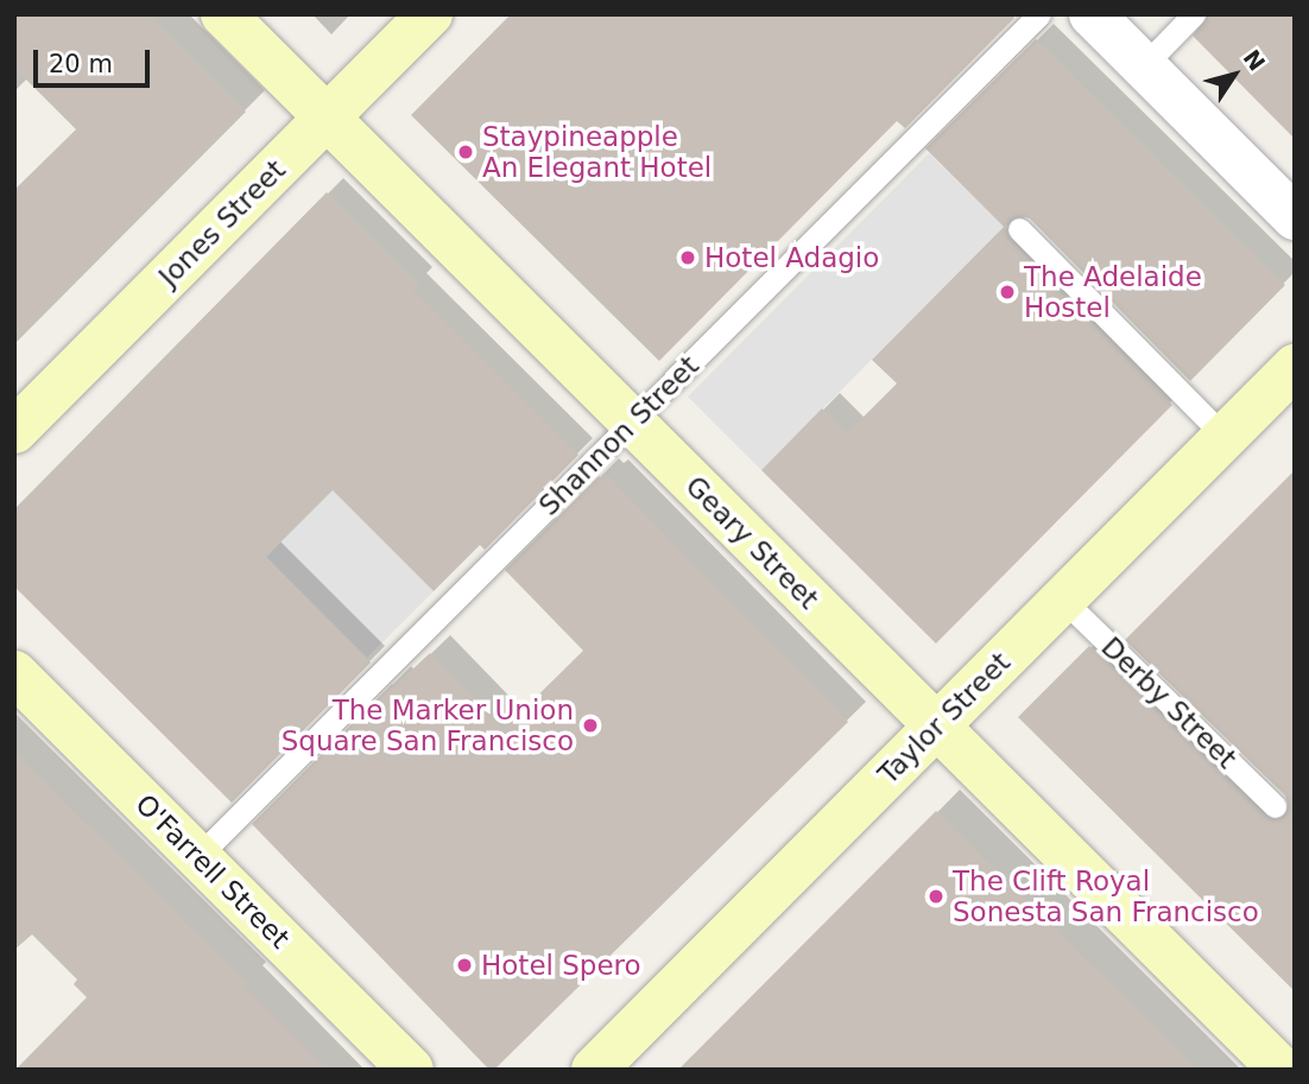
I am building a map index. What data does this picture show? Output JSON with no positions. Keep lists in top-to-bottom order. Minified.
{"streets":{"main road":["Jones Street","Geary Street","Taylor Street","O'Farrell Street"],"lane":["Shannon Street","Derby Street"]},"crossings":[["Jones Street","Geary Street"],["Shannon Street","Geary Street"],["Shannon Street","O'Farrell Street"],["Geary Street","Taylor Street"],["Derby Street","Taylor Street"]],"places":["Staypineapple An Elegant Hotel","Hotel Adagio","The Adelaide Hostel","The Marker Union Square San Francisco","The Clift Royal Sonesta San Francisco","Hotel Spero"],"scale_bar":"20 m","north":"top right"}
